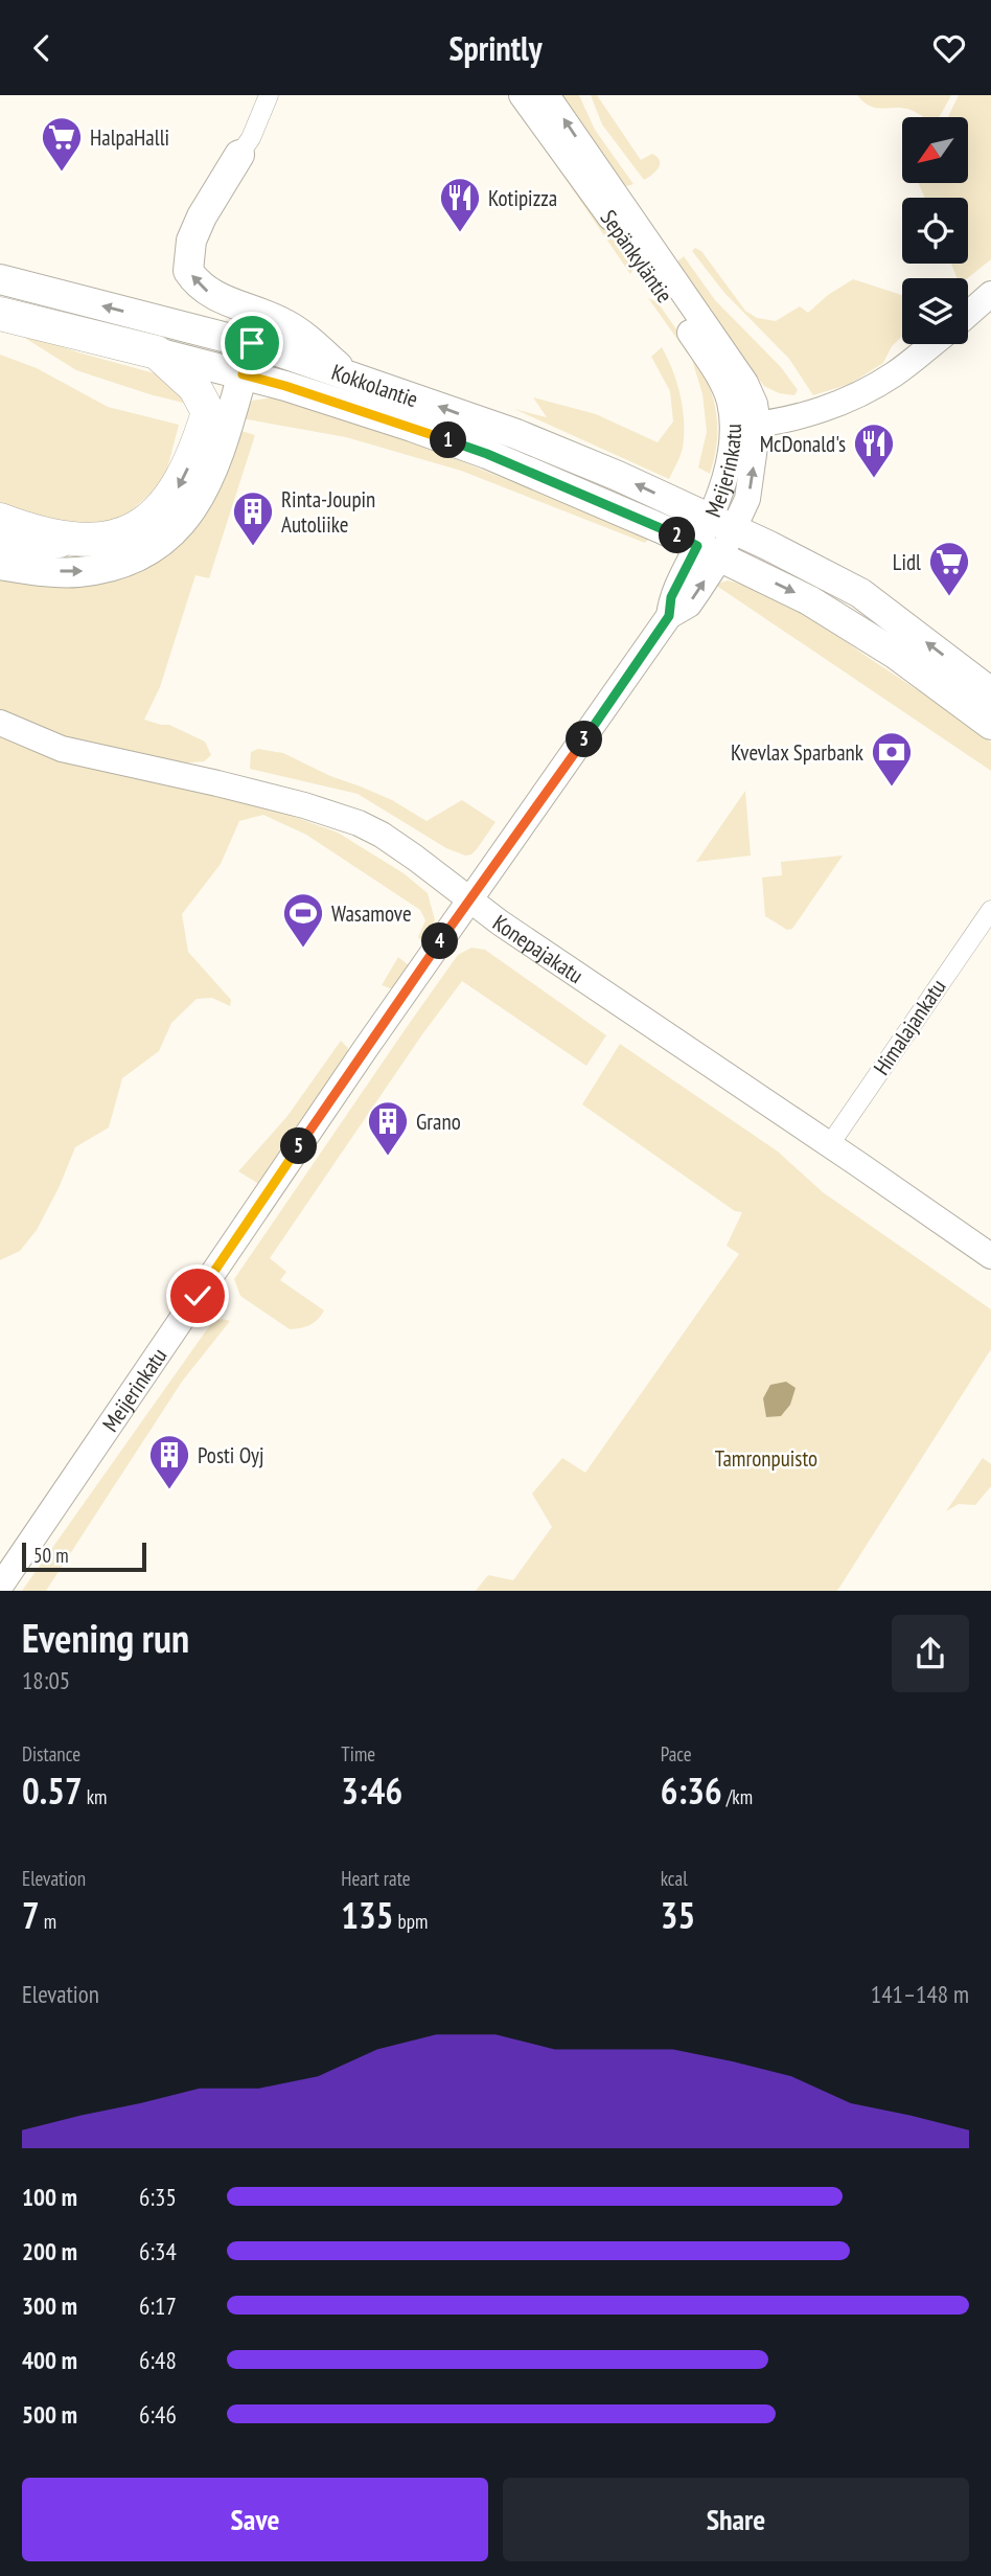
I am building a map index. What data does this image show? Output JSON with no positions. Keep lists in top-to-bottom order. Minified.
{"streets":{"highway":["Kokkolantie"],"street":["Sepänkyläntie","Meijerinkatu","Konepajakatu","Himalajankatu"]},"crossings":[["Sepänkyläntie","Meijerinkatu"],["Kokkolantie","Meijerinkatu"],["Meijerinkatu","Konepajakatu"],["Konepajakatu","Himalajankatu"]],"parks":["Tamronpuisto"],"places":{"supermarket":["HalpaHalli","Lidl"],"restaurant":["Kotipizza","McDonald's"],"building":["Rinta-Joupin Autoliike","Grano","Posti Oyj"],"bank":["Kvevlax Sparbank"],"sports":["Wasamove"]},"scale_bar":"50 m","north":"bottom left","page":{"header":"Sprintly","pins":["1","2","3","4","5"],"scale":"50 m","heading":["Evening run","18:05"],"stats":[["Distance","0.57 km"],["Time","3:46"],["Pace","6:36 /km"],["Elevation","7 m"],["Heart rate","135 bpm"],["kcal","35"]],"chart":["Elevation","141–148 m"],"list":[{"name":"100 m","note":"6:35"},{"name":"200 m","note":"6:34"},{"name":"300 m","note":"6:17"},{"name":"400 m","note":"6:48"},{"name":"500 m","note":"6:46"}],"buttons":["Save","Share"]}}
